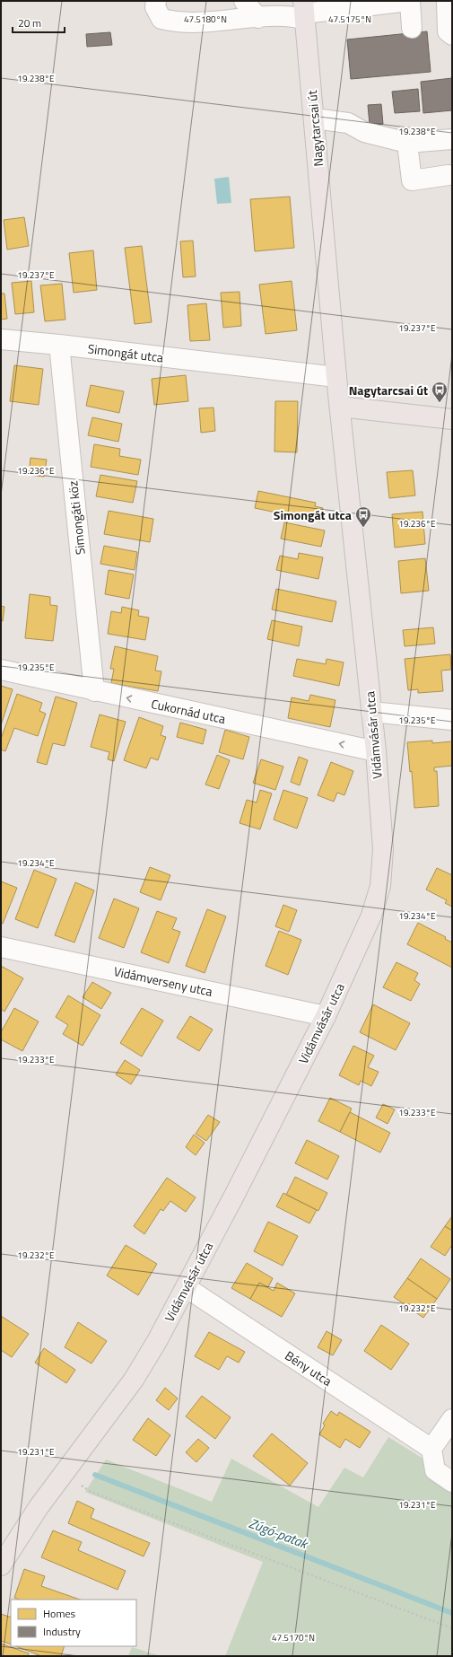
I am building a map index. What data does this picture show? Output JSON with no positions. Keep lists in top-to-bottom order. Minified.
{"streets":{"main road":["Nagytarcsai út","Vidámvásár utca"],"street":["Simongát utca","Simongáti köz","Cukornád utca","Vidámverseny utca","Bény utca"]},"crossings":[["Nagytarcsai út","Simongát utca"],["Nagytarcsai út","Vidámvásár utca"],["Simongát utca","Simongáti köz"],["Simongáti köz","Cukornád utca"],["Cukornád utca","Vidámvásár utca"],["Vidámvásár utca","Vidámverseny utca"],["Vidámvásár utca","Bény utca"]],"one_way":["Cukornád utca"],"water":["Zúgó-patak"],"places":{"bus stop":["Nagytarcsai út","Simongát utca"]},"legend":["Homes","Industry"],"scale_bar":"20 m","coordinates":["47.5180°N","47.5175°N","19.238°E","19.237°E","19.236°E","19.235°E","19.234°E","19.233°E","19.232°E","19.231°E","47.5170°N"]}
